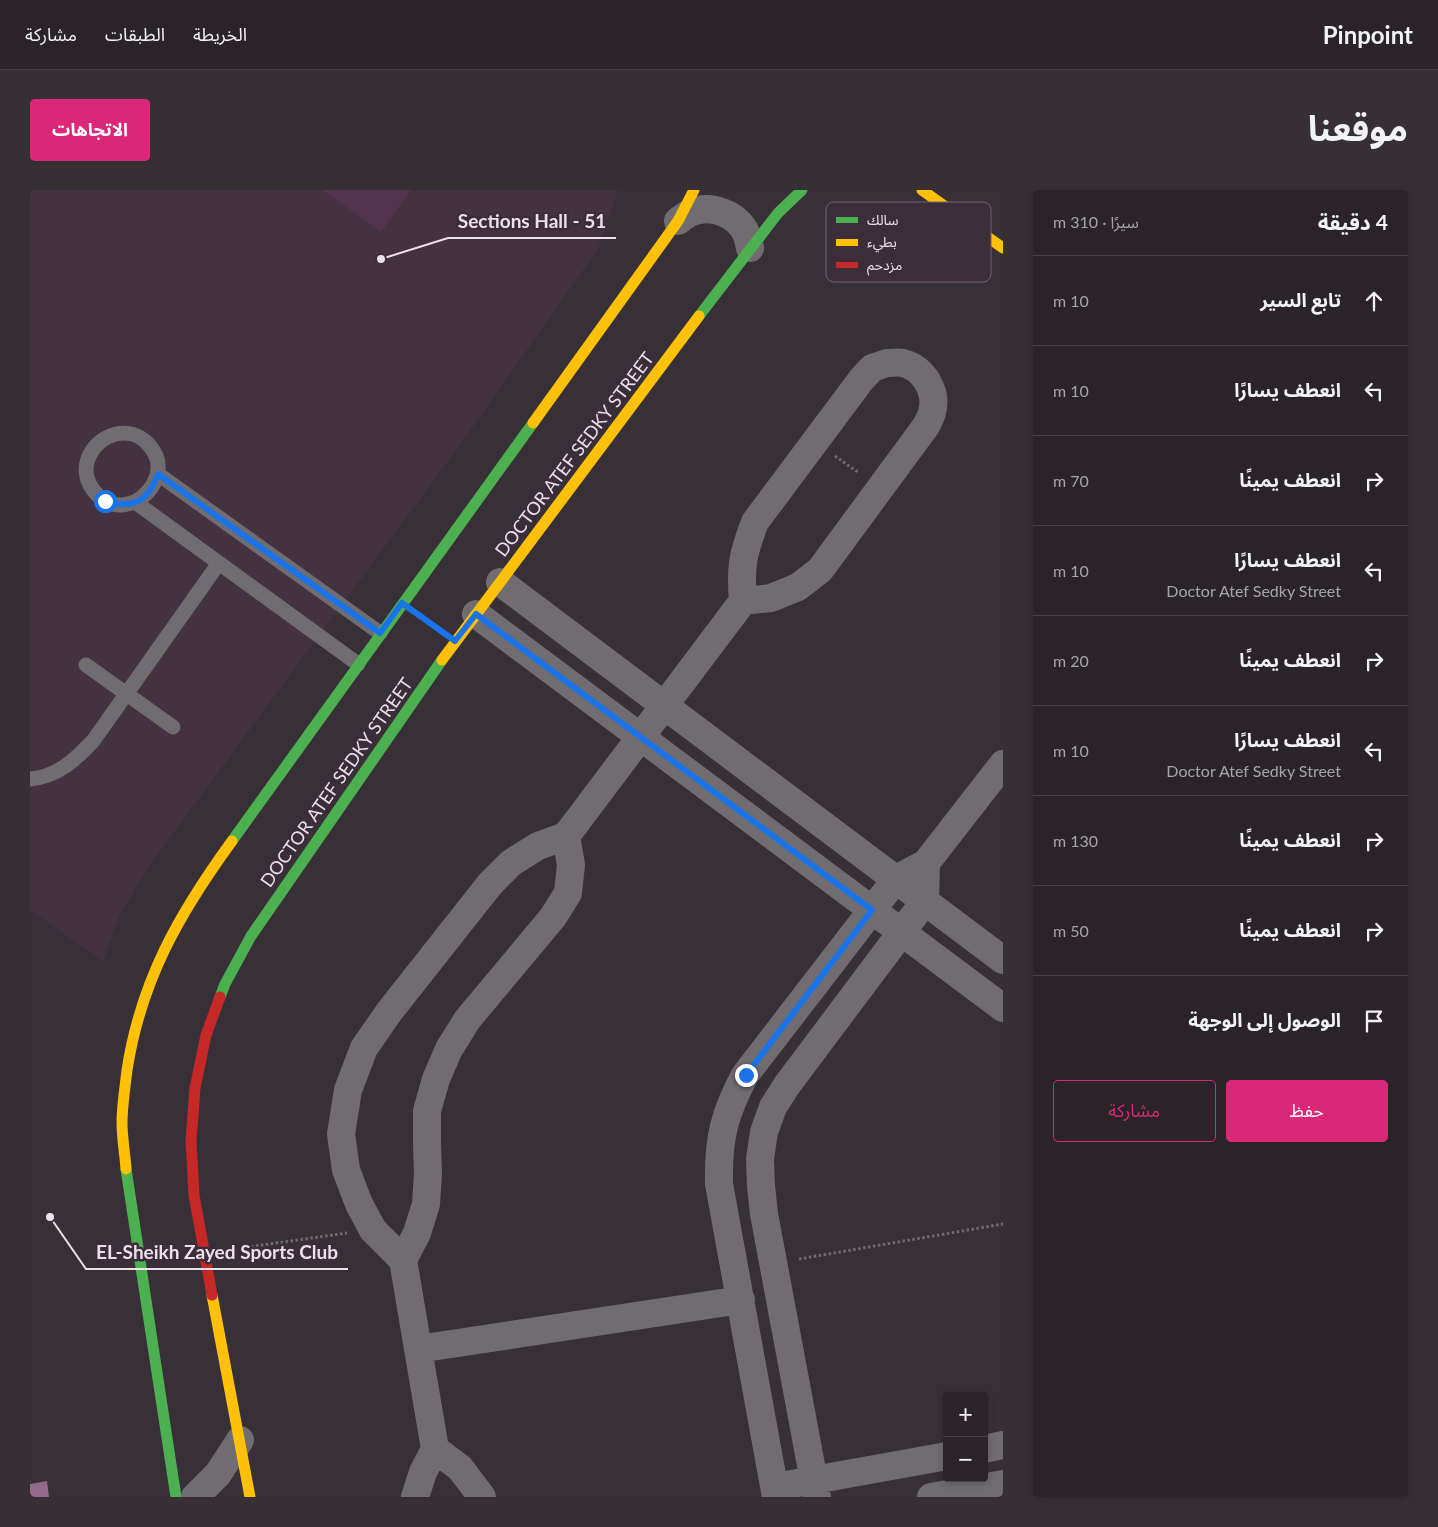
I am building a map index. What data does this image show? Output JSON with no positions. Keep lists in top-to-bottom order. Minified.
{"streets":{"street":["DOCTOR ATEF SEDKY STREET"]},"places":["Sections Hall - 51","EL-Sheikh Zayed Sports Club"],"legend":["سالك","بطيء","مزدحم"],"page":{"header":"Pinpoint","nav":["الخريطة","الطبقات","مشاركة"],"title":"موقعنا","buttons":["الاتجاهات",["حفظ","مشاركة"]],"heading":["4 دقيقة","سيرًا · 310 m"],"list":[["تابع السير","10 m"],["انعطف يسارًا","10 m"],["انعطف يمينًا","70 m"],["انعطف يسارًا","Doctor Atef Sedky Street","10 m"],["انعطف يمينًا","20 m"],["انعطف يسارًا","Doctor Atef Sedky Street","10 m"],["انعطف يمينًا","130 m"],["انعطف يمينًا","50 m"],"الوصول إلى الوجهة"],"map_buttons":["+","−"]}}
